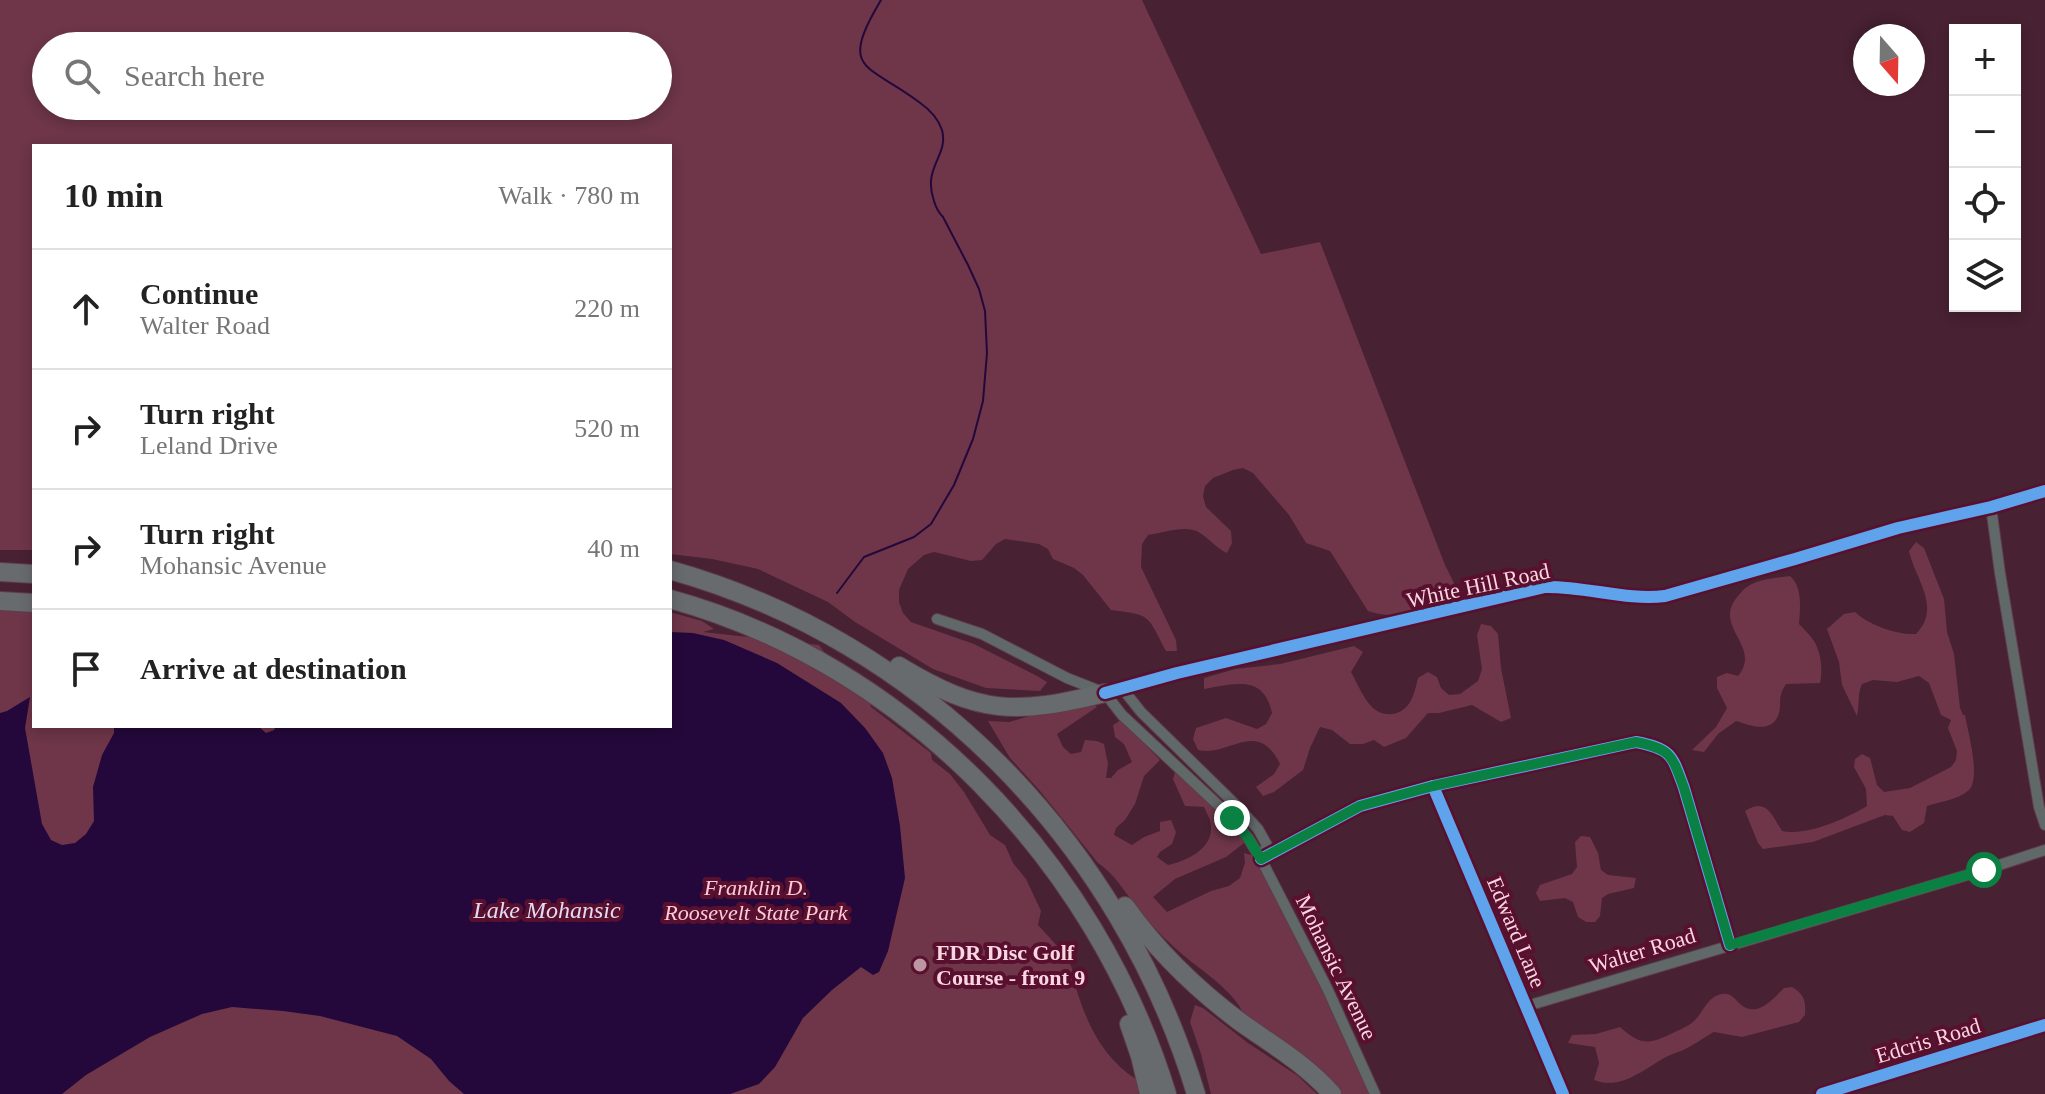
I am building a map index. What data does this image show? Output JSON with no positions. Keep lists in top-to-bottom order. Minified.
{"streets":{"street":["White Hill Road","Edward Lane","Walter Road","Mohansic Avenue","Edcris Road"]},"crossings":[["White Hill Road","Mohansic Avenue"],["Edward Lane","Walter Road"]],"water":["Lake Mohansic"],"parks":["Franklin D. Roosevelt State Park"],"places":["FDR Disc Golf Course - front 9"],"north":"bottom","page":{"map_buttons":["+","−"],"search":"Search here","heading":["10 min","Walk · 780 m"],"list":[["Continue","Walter Road","220 m"],["Turn right","Leland Drive","520 m"],["Turn right","Mohansic Avenue","40 m"],"Arrive at destination"]}}
